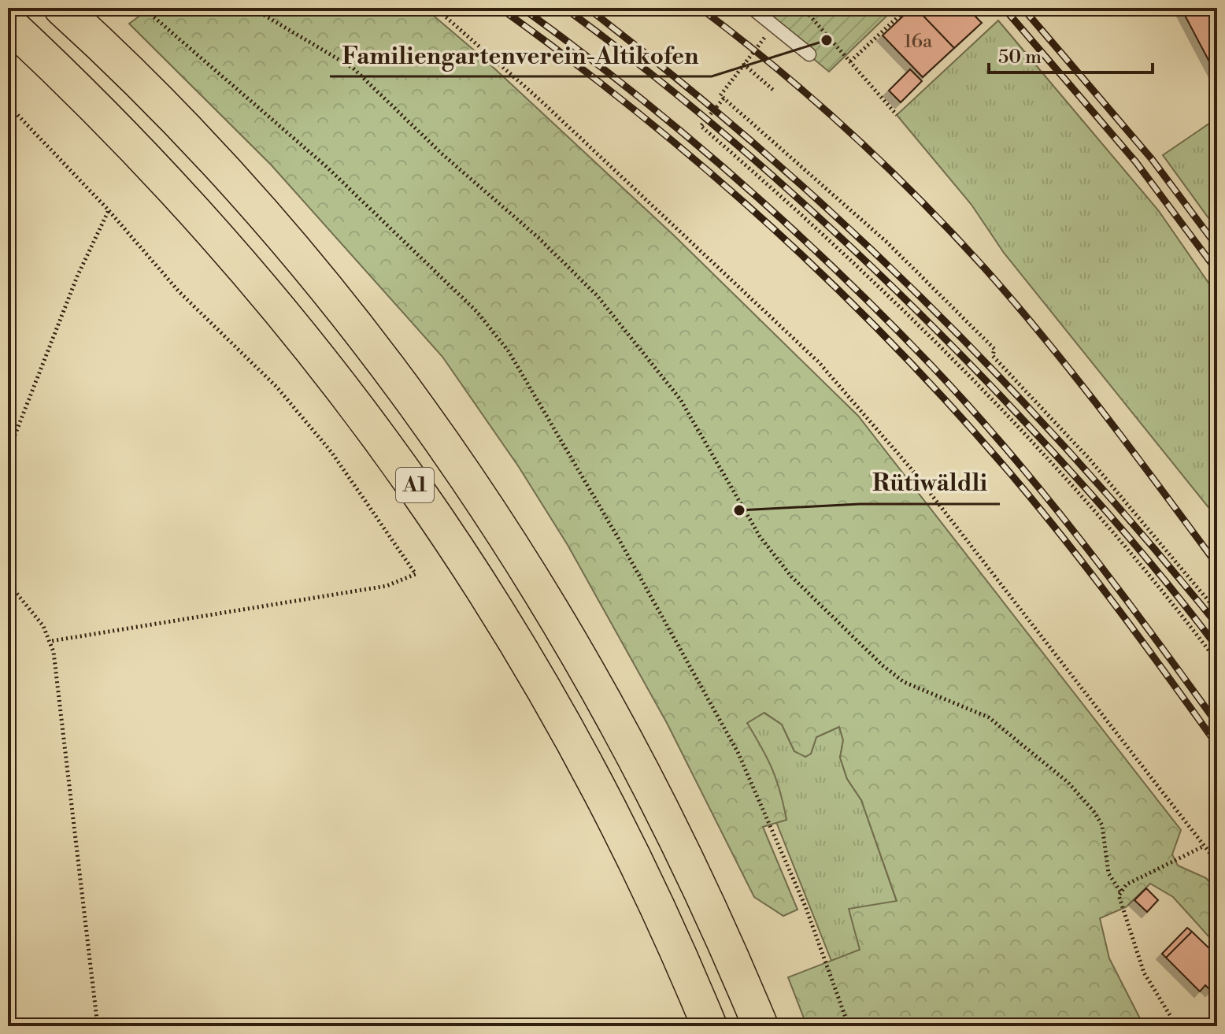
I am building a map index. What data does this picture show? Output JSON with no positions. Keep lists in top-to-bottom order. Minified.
{"streets":{"highway":["A1"]},"places":["Familiengartenverein-Altikofen","Rütiwäldli"],"house_numbers":["16a"],"scale_bar":"50 m"}
